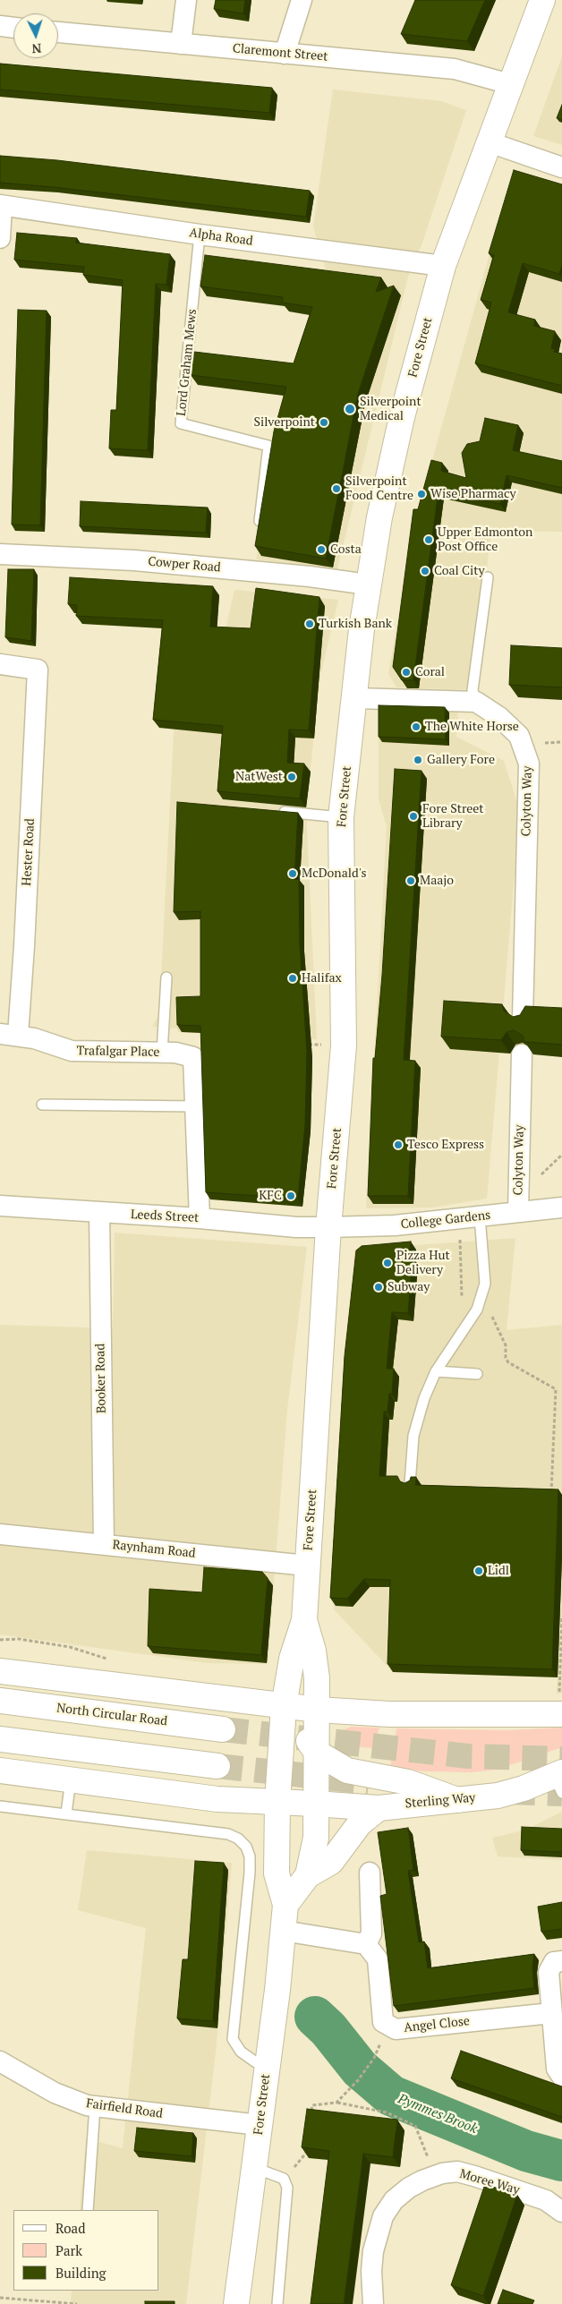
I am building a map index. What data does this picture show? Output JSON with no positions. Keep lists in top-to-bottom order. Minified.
{"streets":{"main road":["Fore Street","North Circular Road","Sterling Way"],"street":["Claremont Street","Alpha Road","Cowper Road","Colyton Way","Hester Road","Trafalgar Place","Leeds Street","College Gardens","Booker Road","Raynham Road","Angel Close","Fairfield Road","Moree Way"],"lane":["Lord Graham Mews"]},"crossings":[["Claremont Street","Fore Street"],["Alpha Road","Fore Street"],["Alpha Road","Lord Graham Mews"],["Fore Street","Cowper Road"],["Fore Street","Leeds Street"],["Fore Street","College Gardens"],["Fore Street","Raynham Road"],["Fore Street","Sterling Way"],["Fore Street","Fairfield Road"],["Colyton Way","College Gardens"],["Hester Road","Trafalgar Place"],["Leeds Street","College Gardens"],["Leeds Street","Booker Road"],["Booker Road","Raynham Road"]],"water":["Pymmes Brook"],"places":["Silverpoint Medical","Silverpoint","Silverpoint Food Centre","Wise Pharmacy","Upper Edmonton Post Office","Costa","Coal City","Turkish Bank","Coral","The White Horse","Gallery Fore","NatWest","Fore Street Library","McDonald's","Maajo","Halifax","Tesco Express","KFC","Pizza Hut Delivery","Subway","Lidl"],"legend":["Road","Park","Building"],"north":"bottom"}
